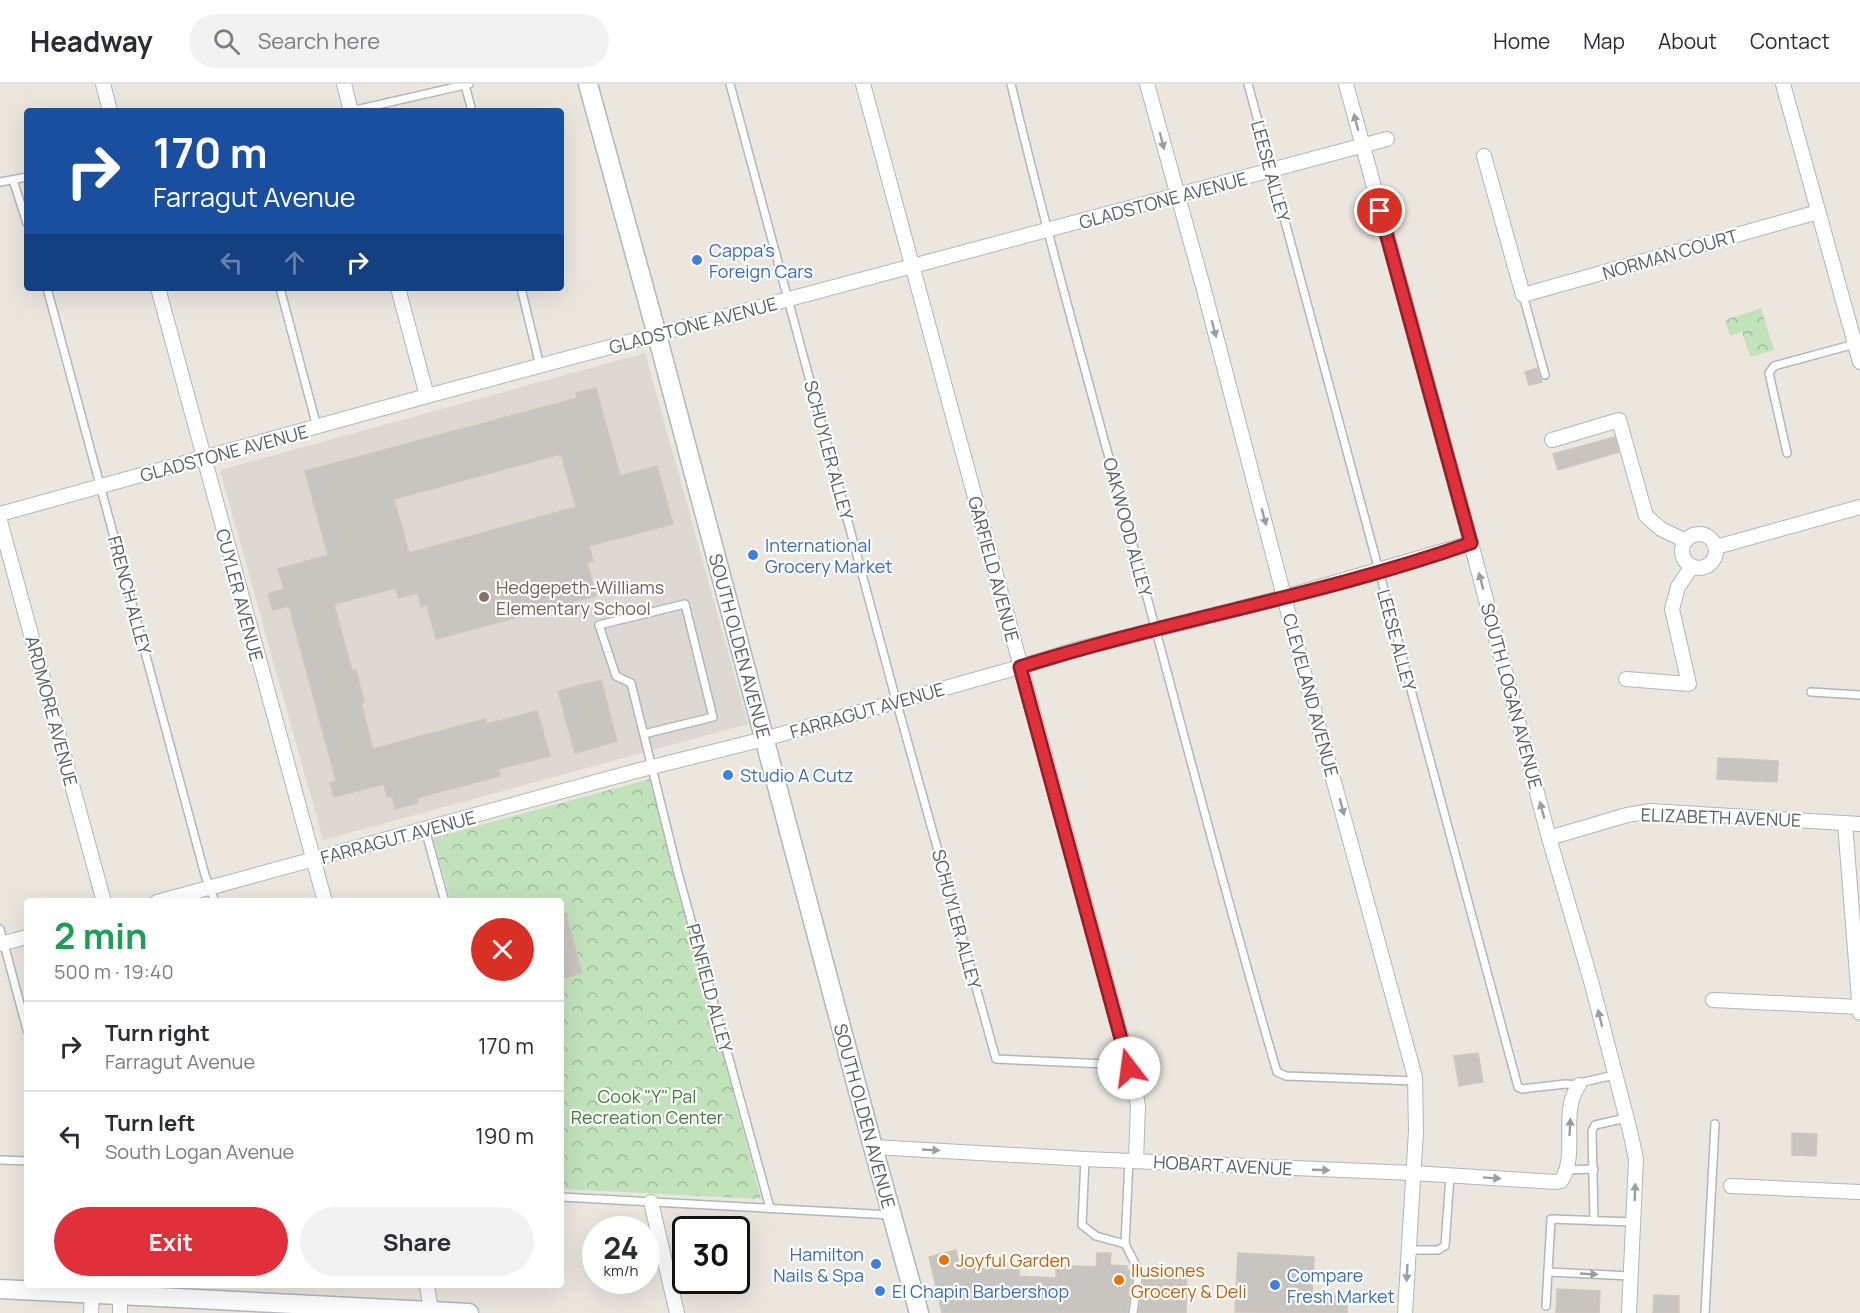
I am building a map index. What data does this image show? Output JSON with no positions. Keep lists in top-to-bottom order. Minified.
{"streets":{"main road":["SOUTH OLDEN AVENUE"],"street":["GLADSTONE AVENUE","NORMAN COURT","GARFIELD AVENUE","CUYLER AVENUE","CLEVELAND AVENUE","SOUTH LOGAN AVENUE","FARRAGUT AVENUE","ARDMORE AVENUE","ELIZABETH AVENUE","HOBART AVENUE"],"lane":["LEESE ALLEY","SCHUYLER ALLEY","OAKWOOD ALLEY","FRENCH ALLEY","PENFIELD ALLEY"]},"crossings":[["LEESE ALLEY","GLADSTONE AVENUE"],["LEESE ALLEY","FARRAGUT AVENUE"],["GLADSTONE AVENUE","SCHUYLER ALLEY"],["GLADSTONE AVENUE","OAKWOOD ALLEY"],["GLADSTONE AVENUE","GARFIELD AVENUE"],["GLADSTONE AVENUE","FRENCH ALLEY"],["GLADSTONE AVENUE","CUYLER AVENUE"],["GLADSTONE AVENUE","SOUTH OLDEN AVENUE"],["GLADSTONE AVENUE","CLEVELAND AVENUE"],["GLADSTONE AVENUE","SOUTH LOGAN AVENUE"],["SCHUYLER ALLEY","GARFIELD AVENUE"],["SCHUYLER ALLEY","FARRAGUT AVENUE"],["OAKWOOD ALLEY","CLEVELAND AVENUE"],["OAKWOOD ALLEY","FARRAGUT AVENUE"],["GARFIELD AVENUE","FARRAGUT AVENUE"],["GARFIELD AVENUE","HOBART AVENUE"],["FRENCH ALLEY","FARRAGUT AVENUE"],["CUYLER AVENUE","FARRAGUT AVENUE"],["SOUTH OLDEN AVENUE","FARRAGUT AVENUE"],["SOUTH OLDEN AVENUE","HOBART AVENUE"],["CLEVELAND AVENUE","FARRAGUT AVENUE"],["CLEVELAND AVENUE","HOBART AVENUE"],["SOUTH LOGAN AVENUE","FARRAGUT AVENUE"],["SOUTH LOGAN AVENUE","ELIZABETH AVENUE"],["FARRAGUT AVENUE","PENFIELD ALLEY"]],"one_way":["CLEVELAND AVENUE","SOUTH LOGAN AVENUE","HOBART AVENUE"],"parks":["Cook \"Y\" Pal Recreation Center"],"places":["Cappa's Foreign Cars","International Grocery Market","Hedgepeth-Williams Elementary School","Studio A Cutz","Joyful Garden","Hamilton Nails & Spa","Ilusiones Grocery & Deli","Compare Fresh Market","El Chapin Barbershop"],"page":{"header":"Headway","search":"Search here","nav":["Home","Map","About","Contact"],"turn":["170 m","Farragut Avenue"],"heading":["2 min","500 m · 19:40"],"list":[{"name":"Turn right","note":"Farragut Avenue","value":"170 m"},{"name":"Turn left","note":"South Logan Avenue","value":"190 m"}],"buttons":["Exit","Share"],"speed":"24 km/h","limit":"30"}}
